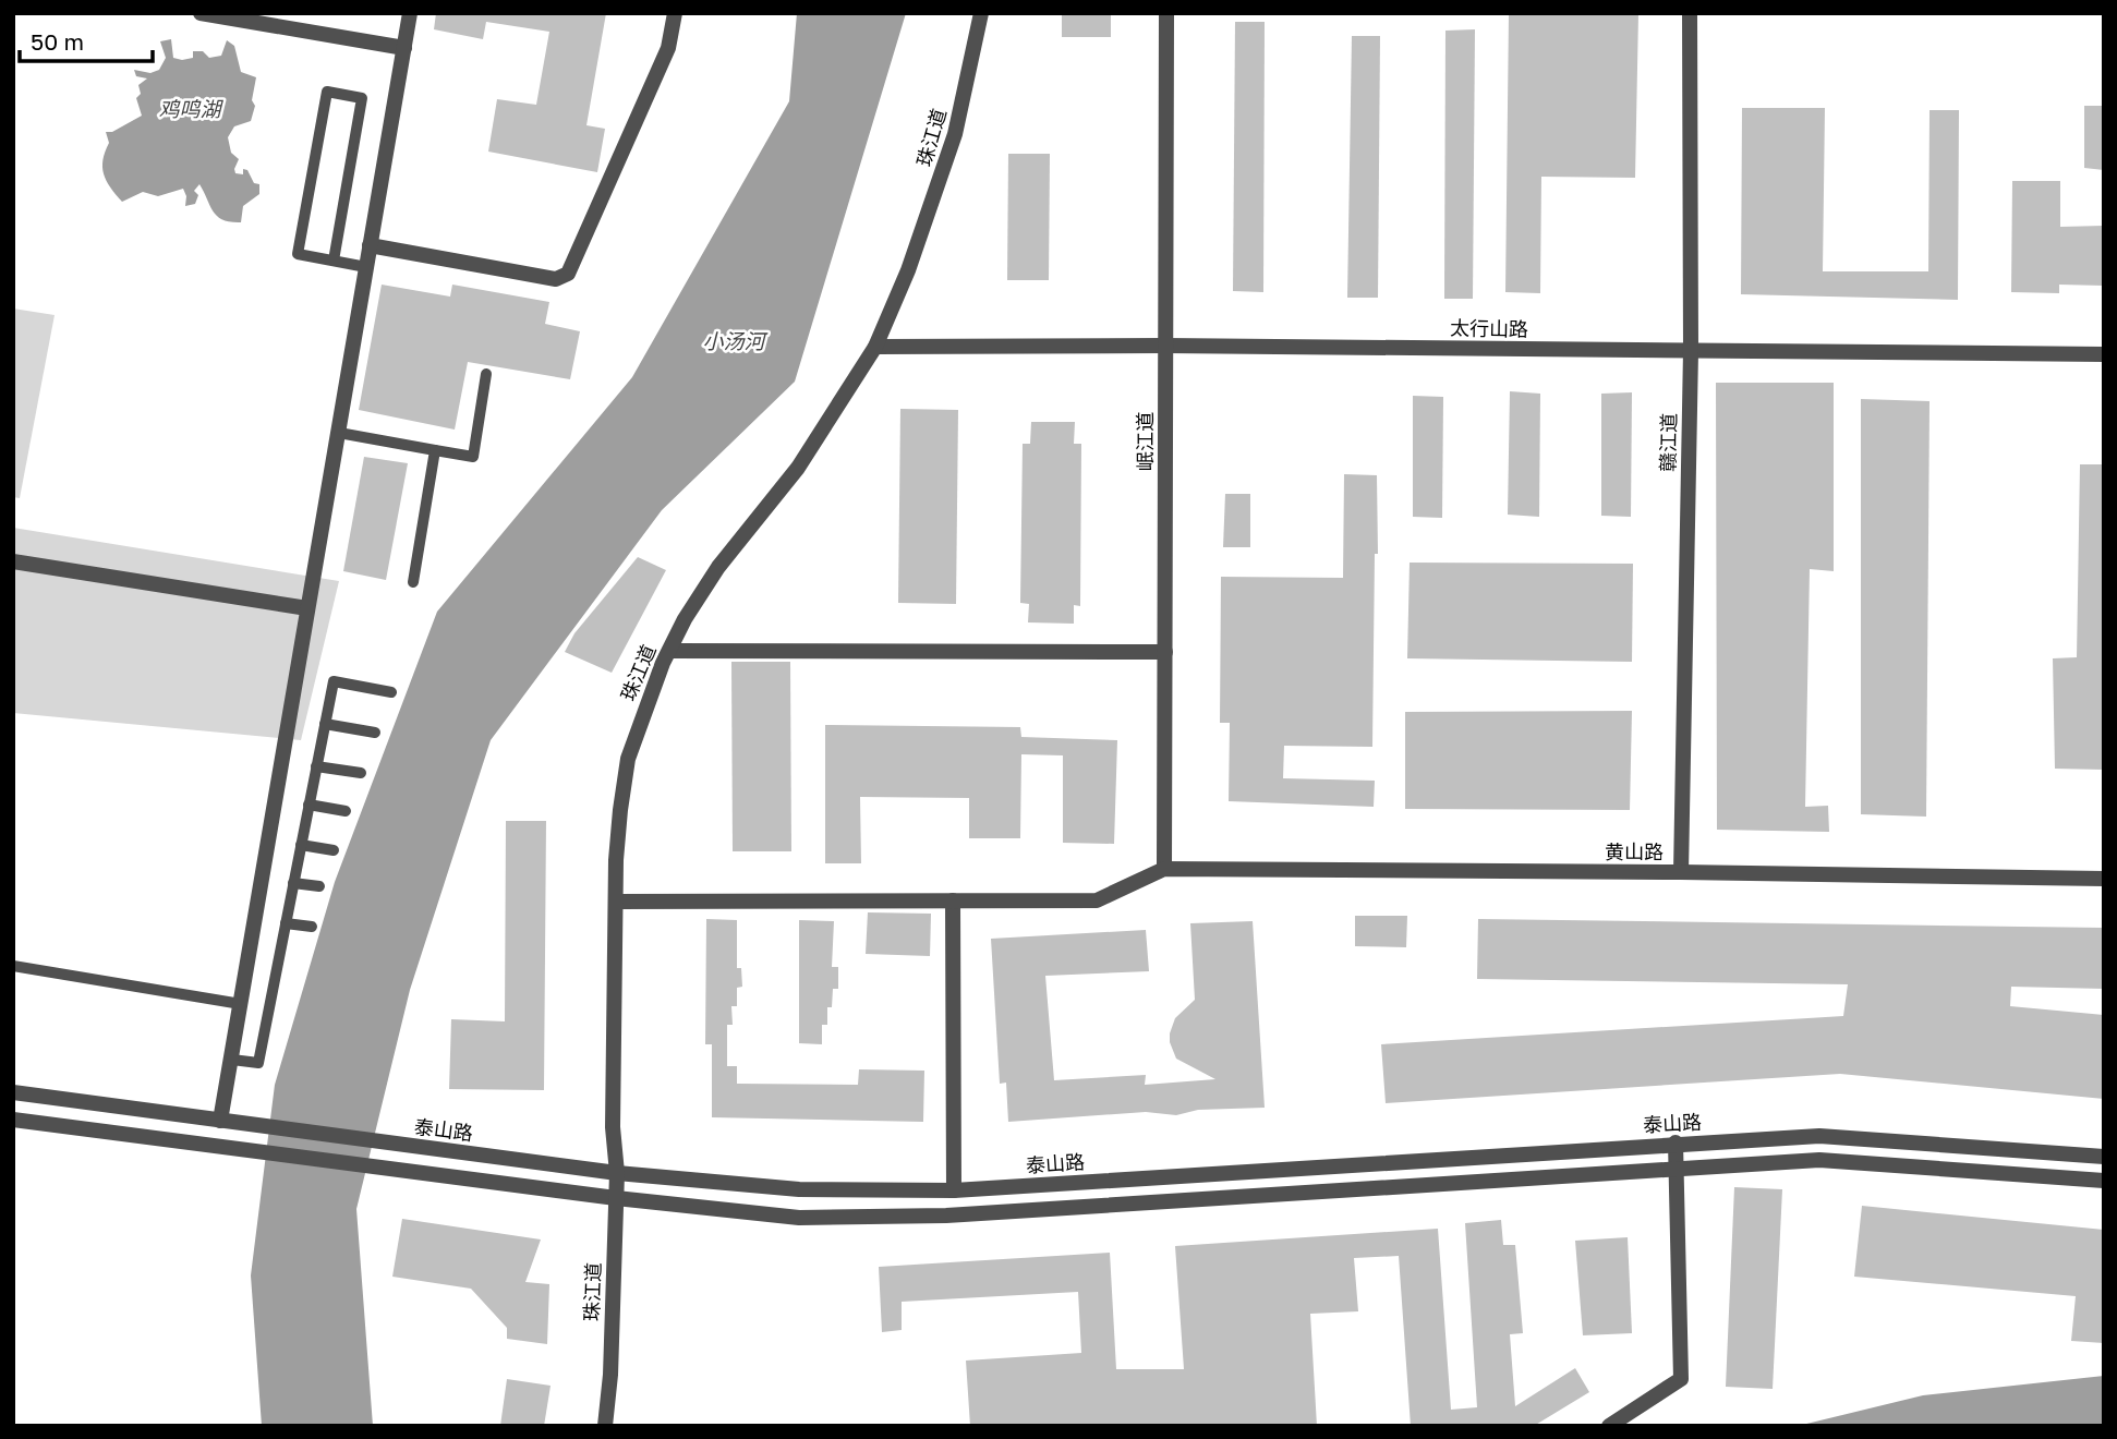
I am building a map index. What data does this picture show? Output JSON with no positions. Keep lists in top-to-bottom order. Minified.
{"streets":{"street":["珠江道","太行山路","岷江道","赣江道","黄山路","泰山路"]},"crossings":[["珠江道","太行山路"],["珠江道","泰山路"],["太行山路","岷江道"],["太行山路","赣江道"],["岷江道","黄山路"],["赣江道","黄山路"]],"water":["鸡鸣湖","小汤河"],"scale_bar":"50 m"}
